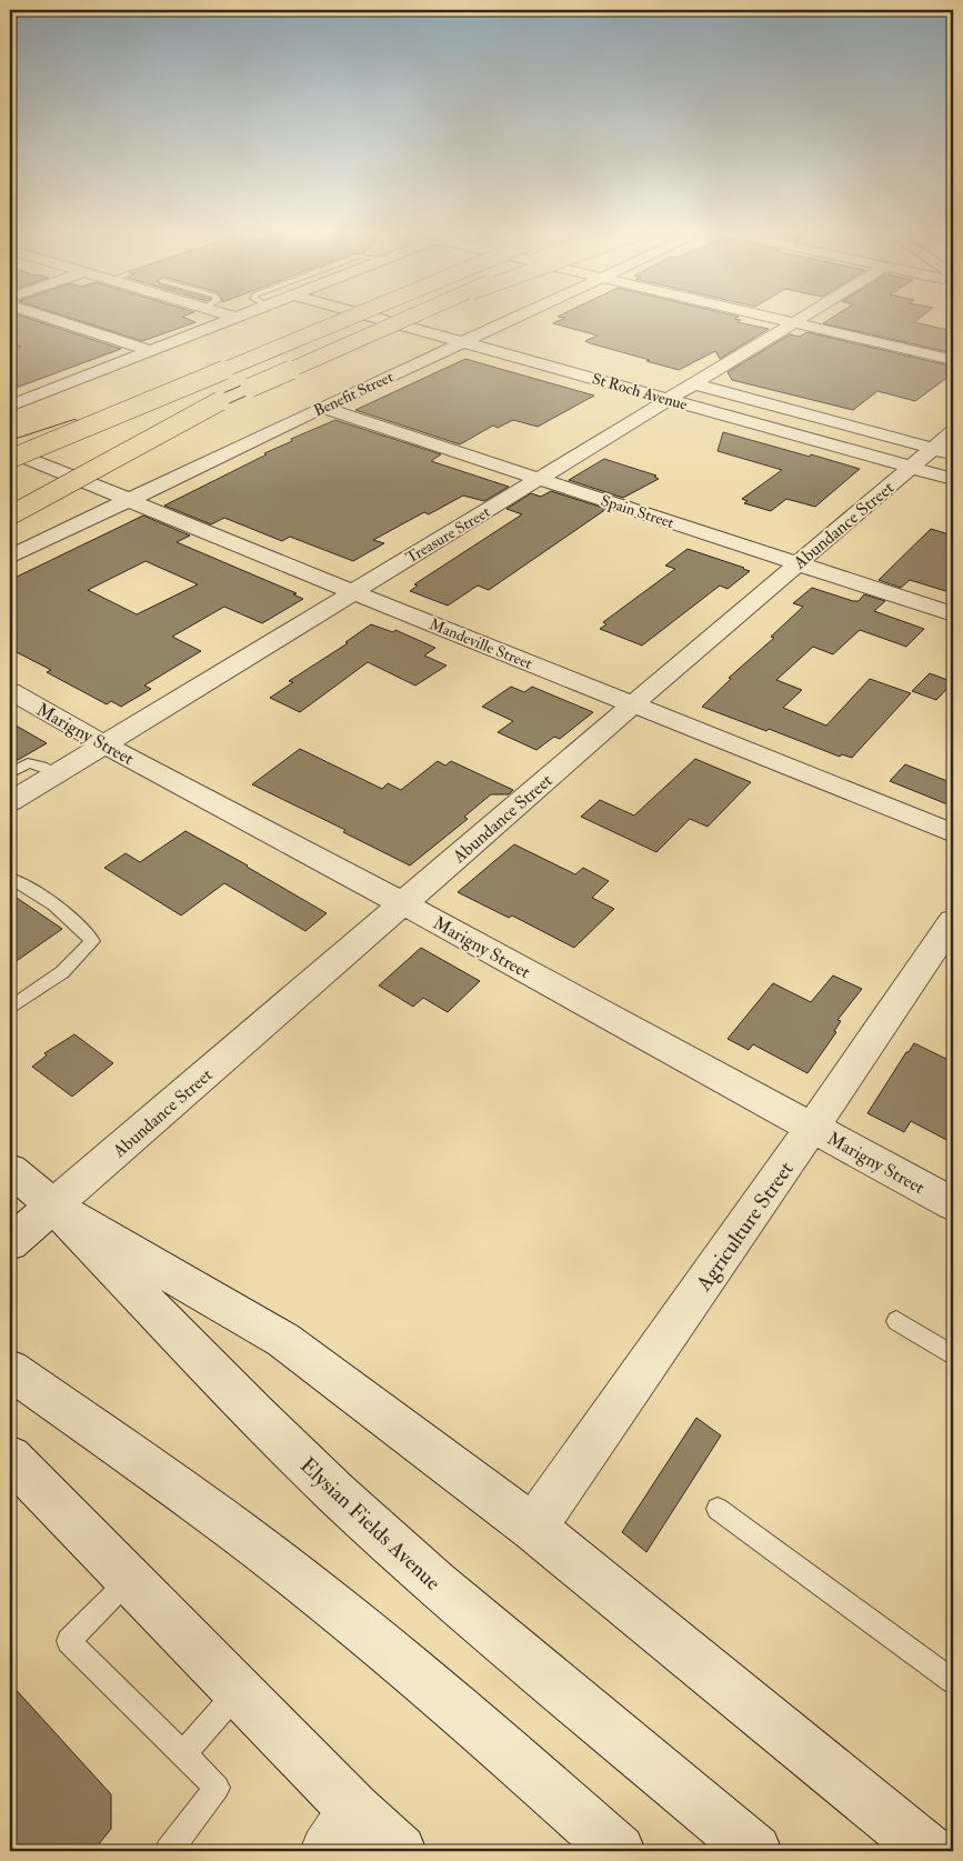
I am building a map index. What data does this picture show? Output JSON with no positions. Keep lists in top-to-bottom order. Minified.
{"streets":{"street":["St Roch Avenue","Benefit Street","Spain Street","Abundance Street","Treasure Street","Mandeville Street","Marigny Street","Agriculture Street","Elysian Fields Avenue"]},"crossings":[["St Roch Avenue","Benefit Street"],["St Roch Avenue","Abundance Street"],["St Roch Avenue","Treasure Street"],["Benefit Street","Spain Street"],["Benefit Street","Mandeville Street"],["Spain Street","Abundance Street"],["Spain Street","Treasure Street"],["Abundance Street","Mandeville Street"],["Abundance Street","Marigny Street"],["Abundance Street","Elysian Fields Avenue"],["Treasure Street","Mandeville Street"],["Treasure Street","Marigny Street"],["Marigny Street","Agriculture Street"]]}
